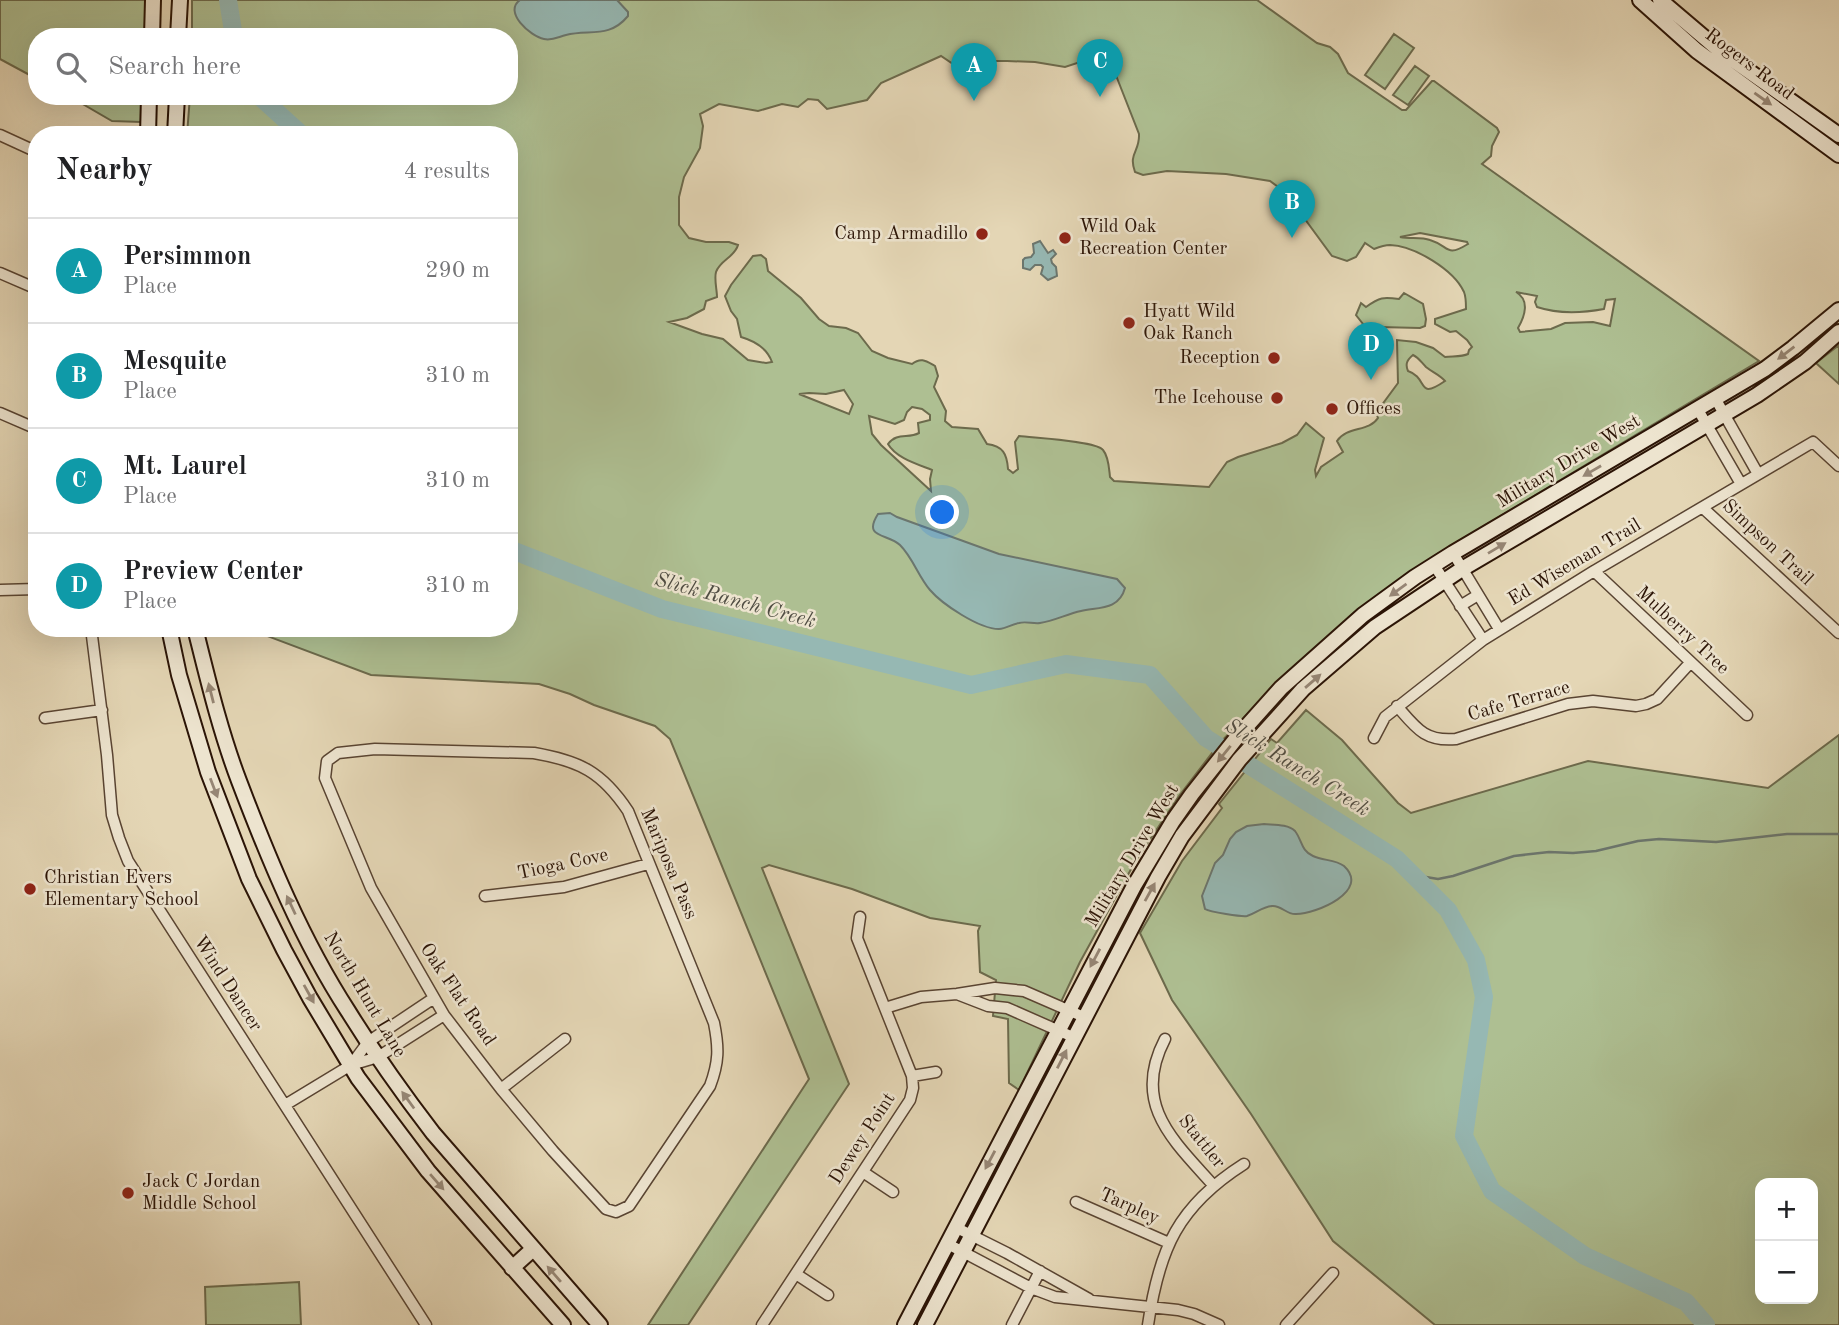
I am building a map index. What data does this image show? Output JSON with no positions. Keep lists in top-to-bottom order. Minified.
{"streets":{"main road":["Rogers Road","Military Drive West","North Hunt Lane"],"street":["Simpson Trail","Ed Wiseman Trail","Mulberry Tree","Cafe Terrace","Mariposa Pass","Tioga Cove","Wind Dancer","Oak Flat Road","Dewey Point","Stattler","Tarpley"]},"crossings":[["Simpson Trail","Ed Wiseman Trail"],["Ed Wiseman Trail","Mulberry Tree"],["Ed Wiseman Trail","Cafe Terrace"],["Mulberry Tree","Cafe Terrace"],["Mariposa Pass","Tioga Cove"],["Mariposa Pass","Oak Flat Road"]],"water":["Slick Ranch Creek"],"places":["Camp Armadillo","Wild Oak Recreation Center","Hyatt Wild Oak Ranch","Reception","The Icehouse","Offices","Christian Evers Elementary School","Jack C Jordan Middle School"],"page":{"search":"Search here","pins":["C","A","B","D"],"heading":["Nearby","4 results"],"list":[{"mark":"A","name":"Persimmon","note":"Place","value":"290 m"},{"mark":"B","name":"Mesquite","note":"Place","value":"310 m"},{"mark":"C","name":"Mt. Laurel","note":"Place","value":"310 m"},{"mark":"D","name":"Preview Center","note":"Place","value":"310 m"}],"map_buttons":["+","−"]}}
